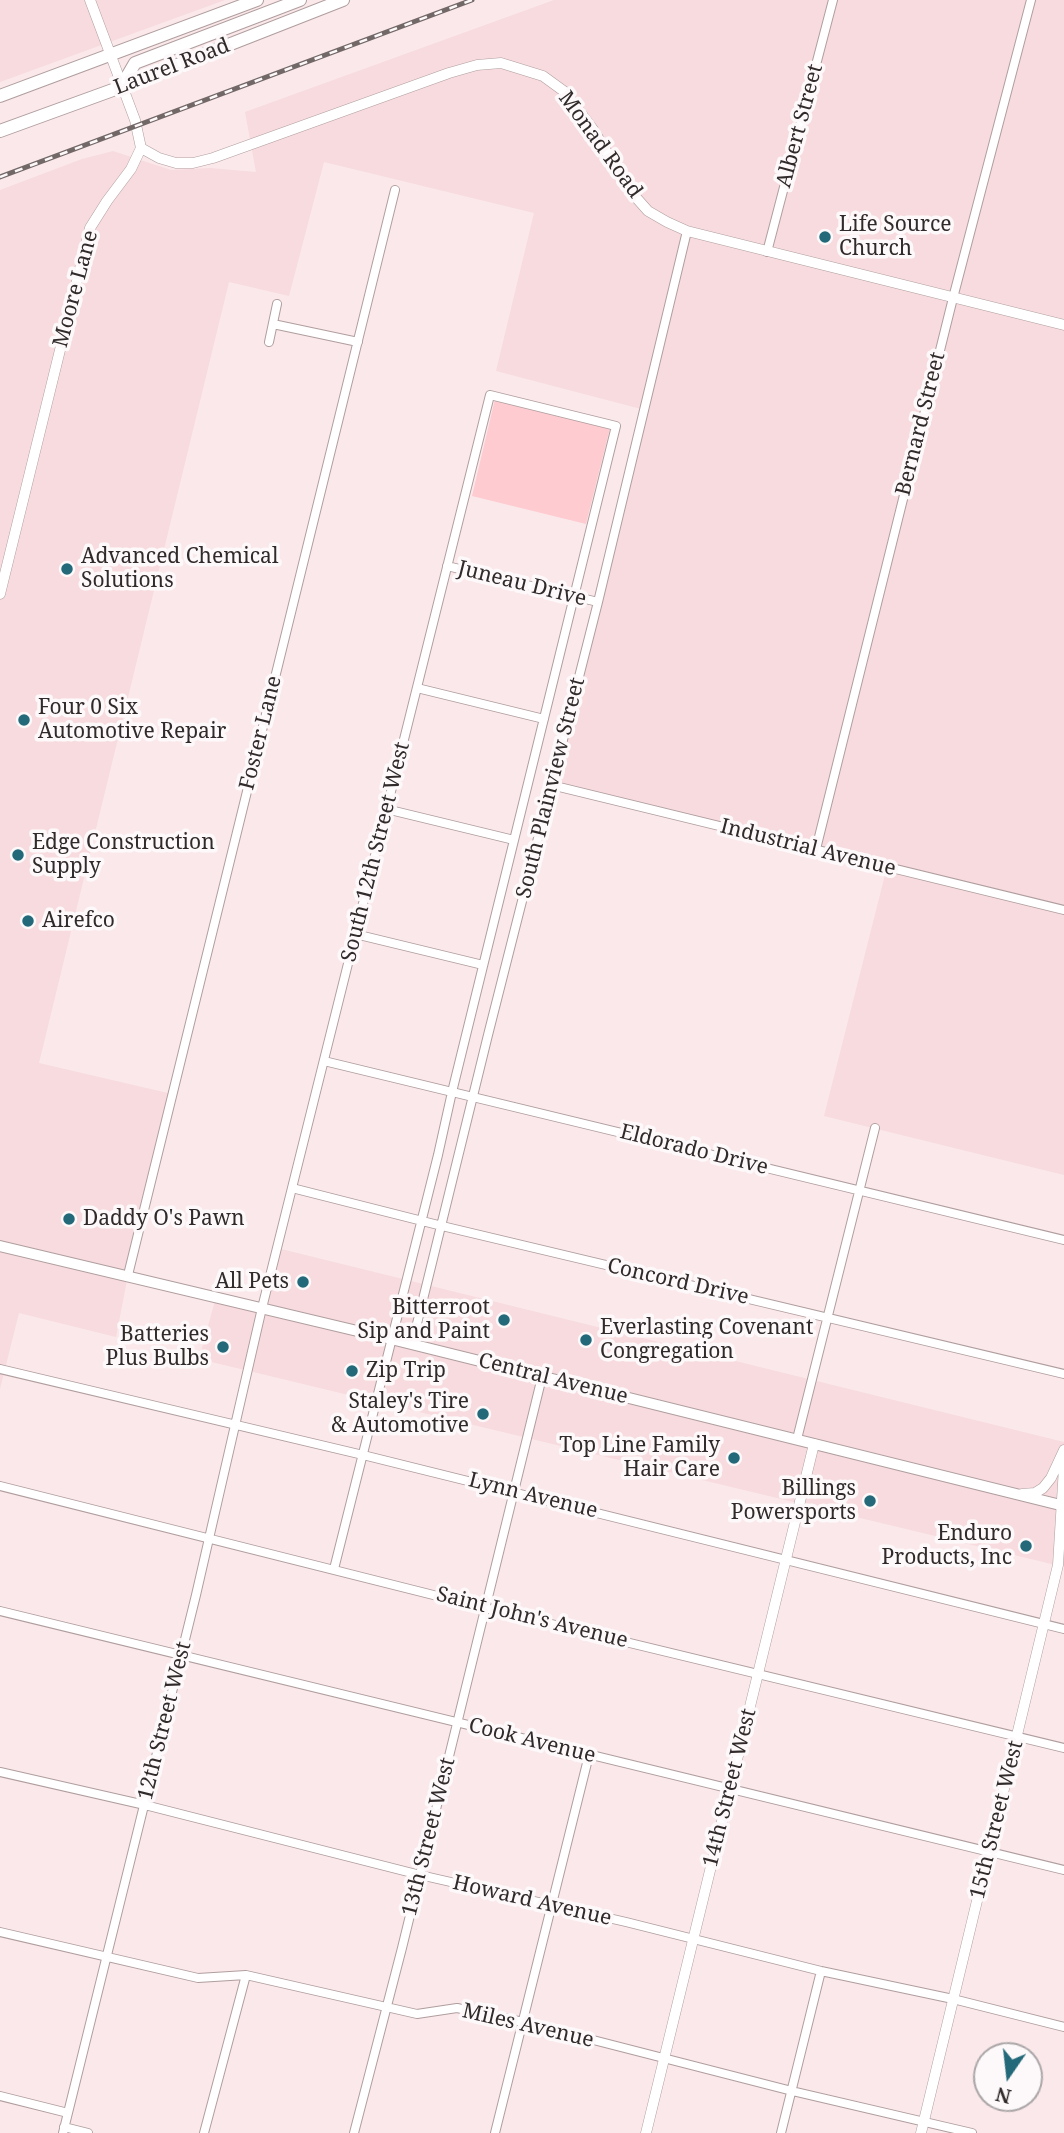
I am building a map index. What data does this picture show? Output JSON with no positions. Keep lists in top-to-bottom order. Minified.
{"streets":{"main road":["Laurel Road","Central Avenue"],"street":["Albert Street","Monad Road","Moore Lane","Bernard Street","Juneau Drive","Foster Lane","South Plainview Street","Industrial Avenue","South 12th Street West","Eldorado Drive","Concord Drive","Lynn Avenue","Saint John's Avenue","12th Street West","Cook Avenue","14th Street West","15th Street West","13th Street West","Howard Avenue","Miles Avenue"]},"crossings":[["Albert Street","Monad Road"],["Monad Road","Moore Lane"],["Monad Road","Bernard Street"],["Monad Road","South Plainview Street"],["Bernard Street","Industrial Avenue"],["Juneau Drive","South Plainview Street"],["Juneau Drive","South 12th Street West"],["Foster Lane","Central Avenue"],["South Plainview Street","Industrial Avenue"],["South Plainview Street","South 12th Street West"],["South Plainview Street","Eldorado Drive"],["South Plainview Street","Concord Drive"],["South Plainview Street","Central Avenue"],["South Plainview Street","Lynn Avenue"],["South Plainview Street","Saint John's Avenue"],["South 12th Street West","Eldorado Drive"],["South 12th Street West","Concord Drive"],["South 12th Street West","Central Avenue"],["South 12th Street West","12th Street West"],["Central Avenue","12th Street West"],["Central Avenue","14th Street West"],["Central Avenue","15th Street West"],["Central Avenue","13th Street West"],["Lynn Avenue","12th Street West"],["Lynn Avenue","14th Street West"],["Lynn Avenue","15th Street West"],["Lynn Avenue","13th Street West"],["Saint John's Avenue","12th Street West"],["Saint John's Avenue","14th Street West"],["Saint John's Avenue","15th Street West"],["Saint John's Avenue","13th Street West"],["12th Street West","Cook Avenue"],["12th Street West","Howard Avenue"],["12th Street West","Miles Avenue"],["Cook Avenue","14th Street West"],["Cook Avenue","15th Street West"],["Cook Avenue","13th Street West"],["14th Street West","Howard Avenue"],["14th Street West","Miles Avenue"],["15th Street West","Howard Avenue"],["15th Street West","Miles Avenue"],["13th Street West","Howard Avenue"],["13th Street West","Miles Avenue"]],"places":["Life Source Church","Advanced Chemical Solutions","Four 0 Six Automotive Repair","Edge Construction Supply","Airefco","Daddy O's Pawn","All Pets","Bitterroot Sip and Paint","Everlasting Covenant Congregation","Batteries Plus Bulbs","Zip Trip","Staley's Tire & Automotive","Top Line Family Hair Care","Billings Powersports","Enduro Products, Inc"],"north":"bottom"}
